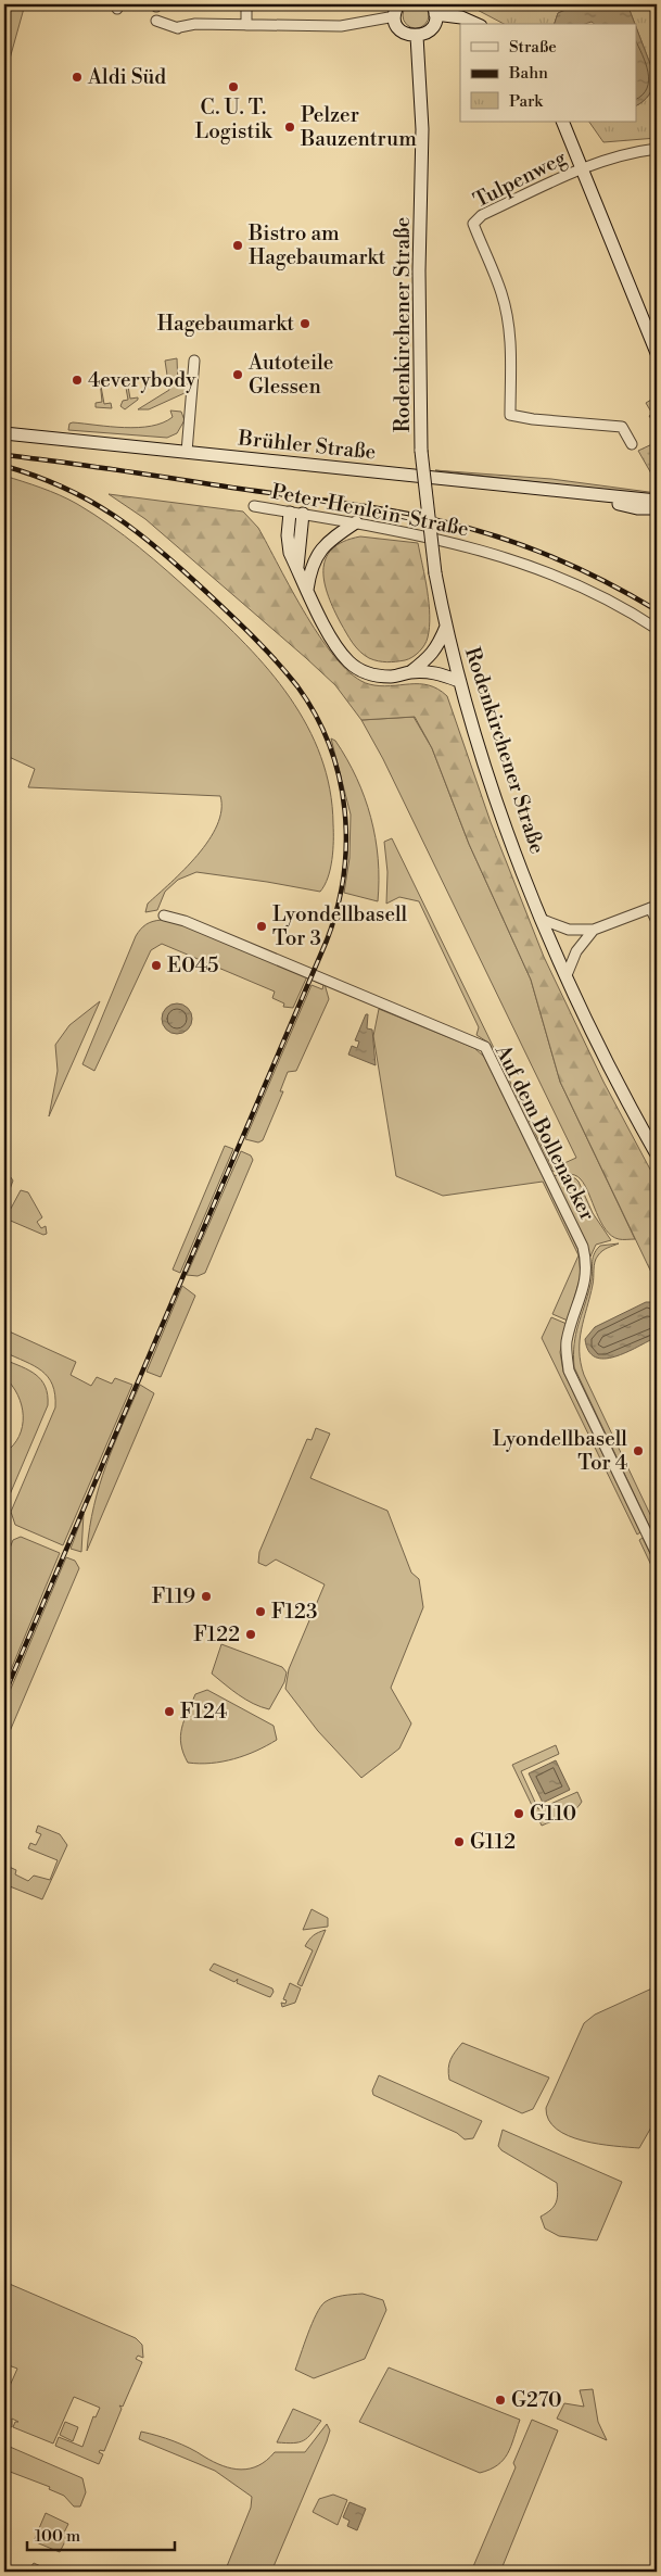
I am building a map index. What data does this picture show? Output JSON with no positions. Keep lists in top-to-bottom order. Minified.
{"streets":{"main road":["Rodenkirchener Straße","Brühler Straße"],"street":["Tulpenweg","Peter-Henlein-Straße","Auf dem Bollenacker"]},"places":["Aldi Süd","C. U. T. Logistik","Pelzer Bauzentrum","Bistro am Hagebaumarkt","Hagebaumarkt","Autoteile Glessen","4everybody","Lyondellbasell Tor 3","E045","Lyondellbasell Tor 4","F119","F123","F122","F124","G110","G112","G270"],"legend":["Straße","Bahn","Park"],"scale_bar":"100 m"}
